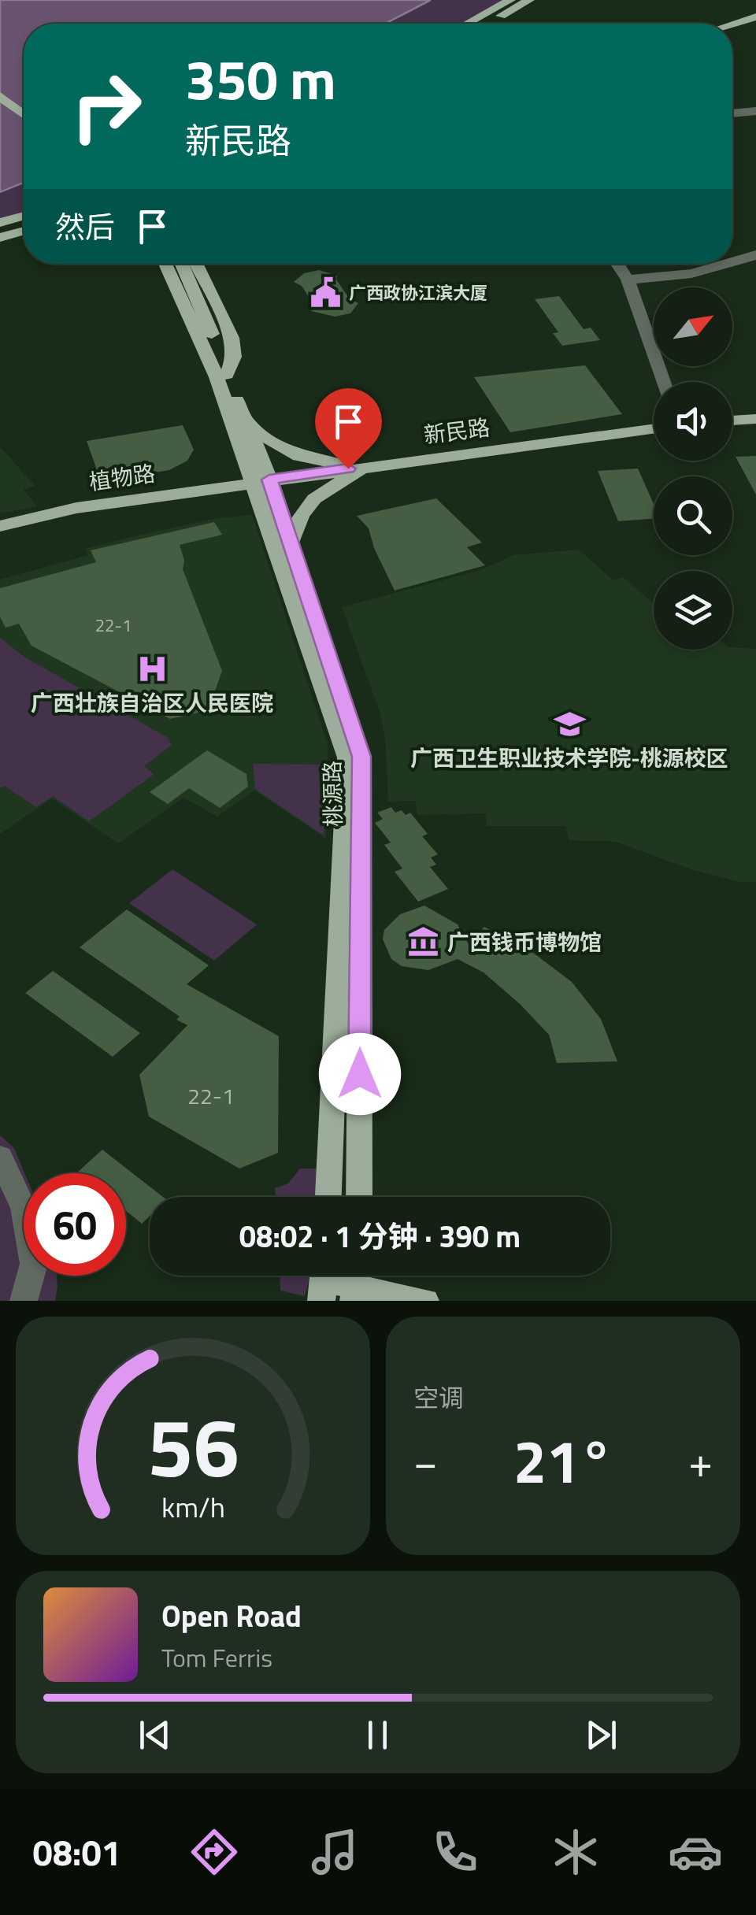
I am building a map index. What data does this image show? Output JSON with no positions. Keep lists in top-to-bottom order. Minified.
{"streets":{"main road":["新民路","植物路","桃源路"]},"crossings":[["新民路","植物路"],["新民路","桃源路"],["植物路","桃源路"]],"places":{"public building":["广西政协江滨大厦"],"hospital":["广西壮族自治区人民医院"],"school or university":["广西卫生职业技术学院-桃源校区"],"museum":["广西钱币博物馆"]},"house_numbers":["22-1","22-1"],"north":"top right","page":{"turn":["350 m","新民路"],"then":"然后","limit":"60","trip":"08:02 · 1 分钟 · 390 m","tile":"空调","heat":["−","21°","+"],"song":["Open Road","Tom Ferris"],"tabs":"08:01","gauge":["56","km/h"]}}
